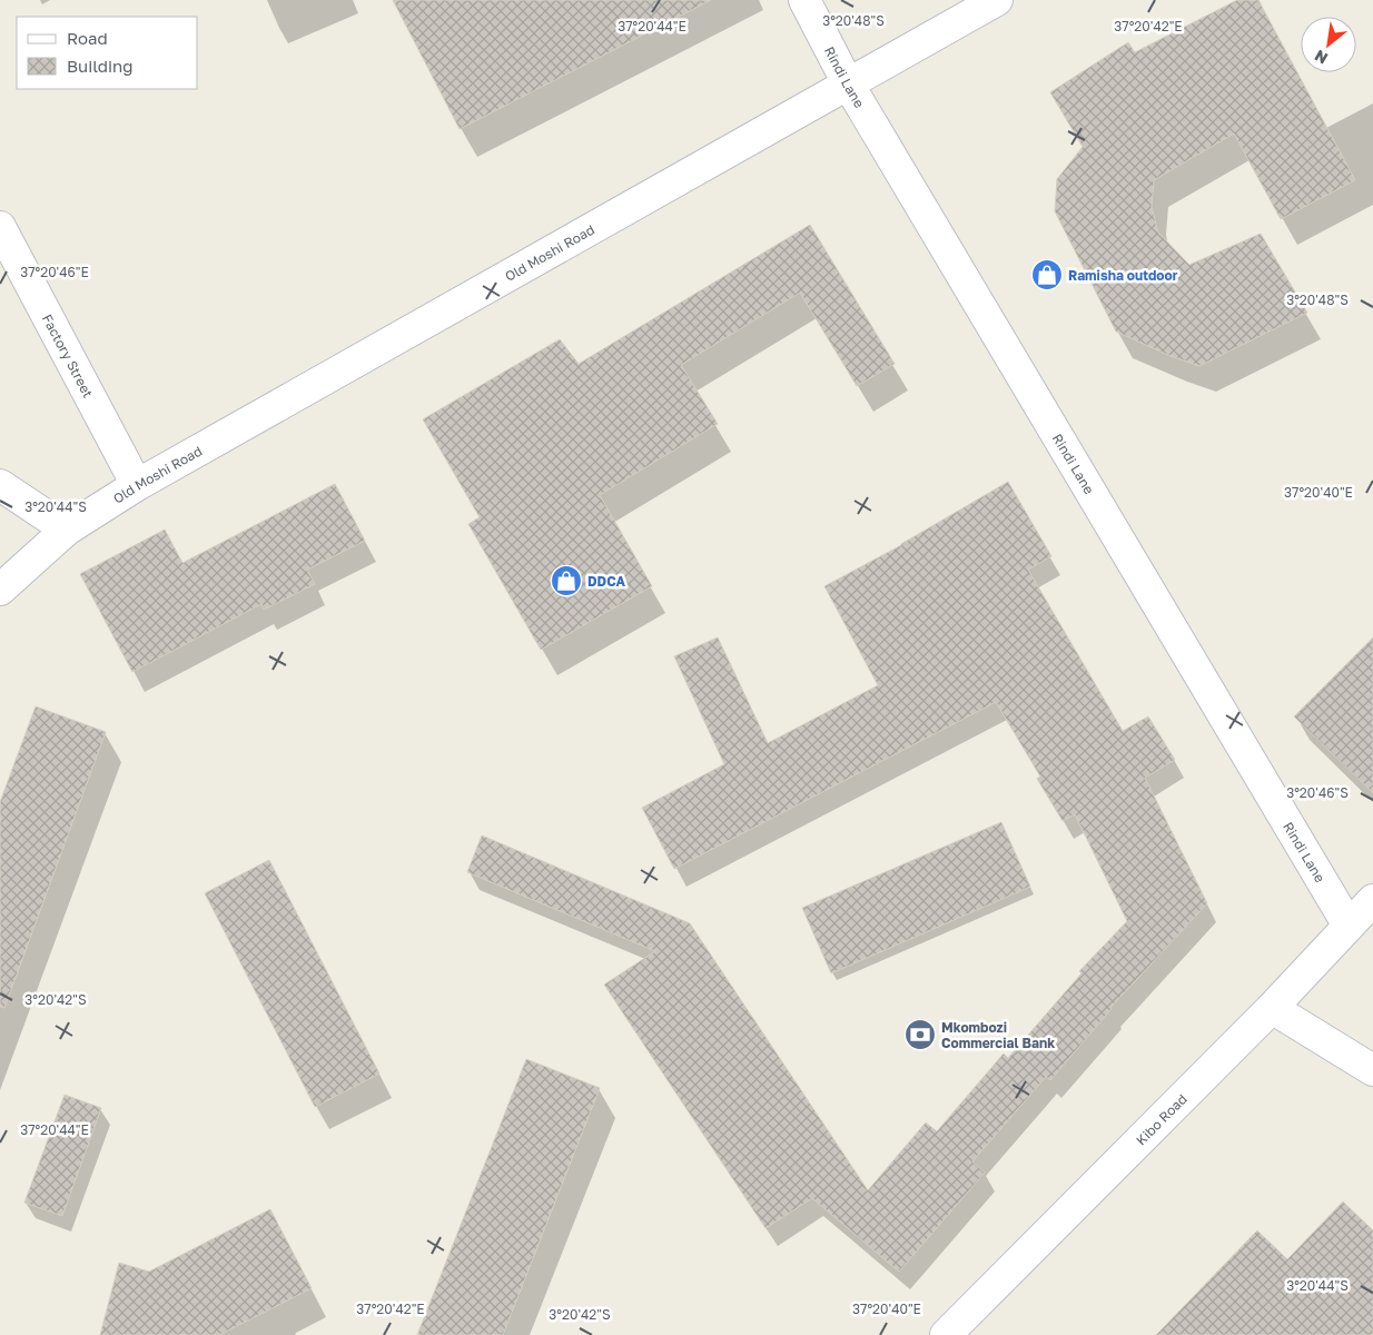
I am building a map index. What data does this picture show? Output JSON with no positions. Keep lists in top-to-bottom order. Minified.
{"streets":{"street":["Rindi Lane","Old Moshi Road","Factory Street","Kibo Road"]},"crossings":[["Rindi Lane","Old Moshi Road"],["Rindi Lane","Kibo Road"],["Old Moshi Road","Factory Street"]],"places":{"shop":["Ramisha outdoor","DDCA"],"bank":["Mkombozi Commercial Bank"]},"legend":["Road","Building"],"north":"bottom left","coordinates":["3°20'48\"S","37°20'44\"E","37°20'42\"E","37°20'46\"E","37°20'40\"E","3°20'44\"S","3°20'46\"S","3°20'42\"S"]}
